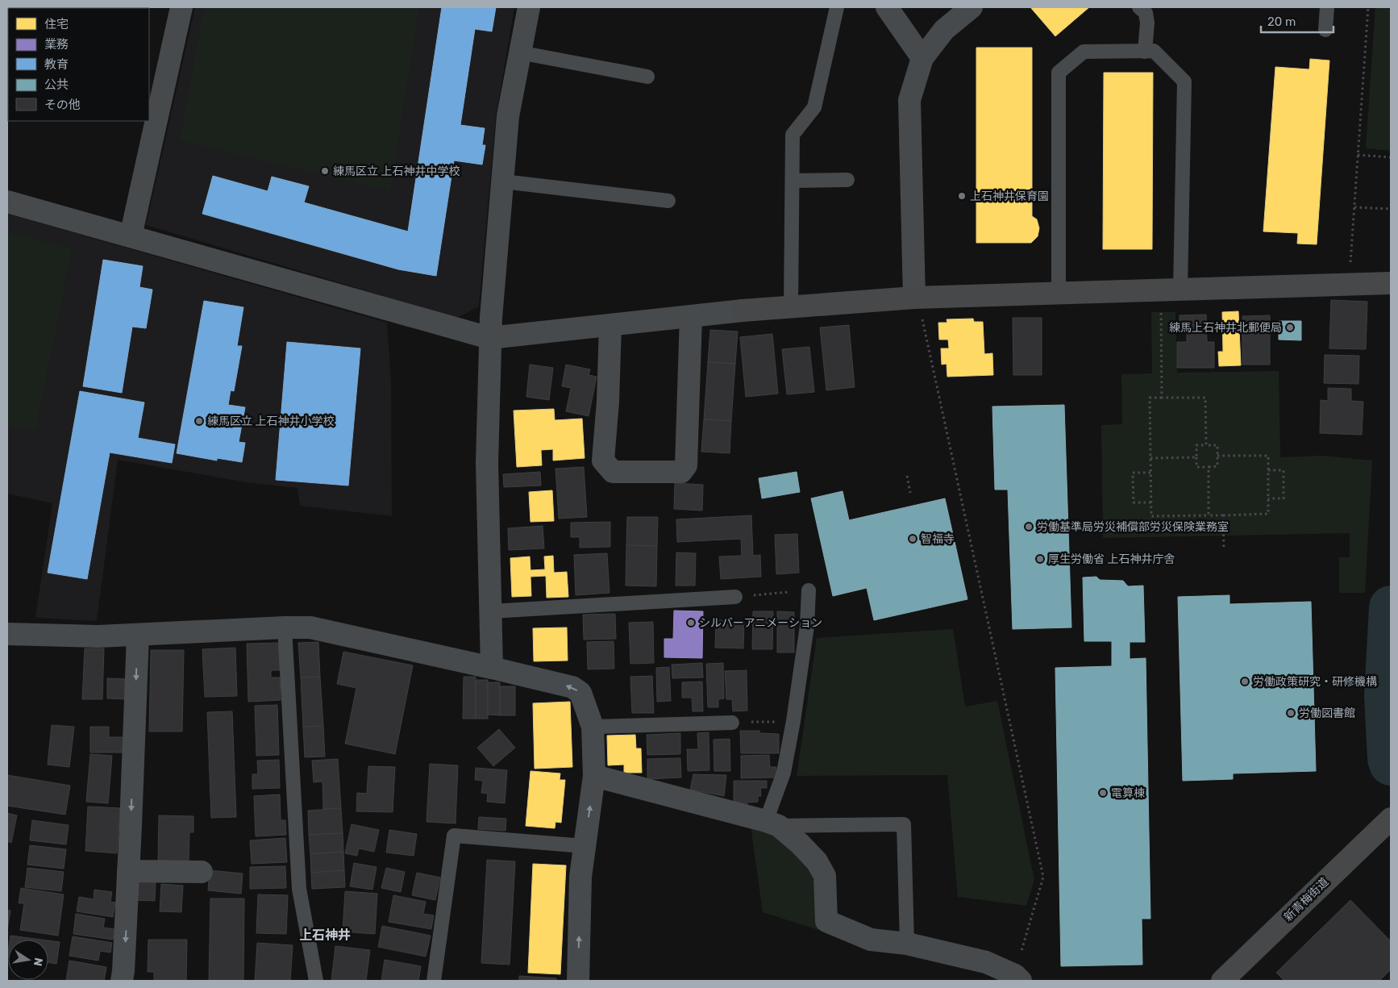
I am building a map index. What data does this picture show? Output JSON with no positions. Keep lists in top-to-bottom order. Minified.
{"streets":{"street":["新青梅街道"]},"districts":["上石神井"],"places":["練馬区立 上石神井中学校","上石神井保育園","練馬上石神井北郵便局","練馬区立 上石神井小学校","労働基準局労災補償部労災保険業務室","智福寺","厚生労働省 上石神井庁舎","シルバーアニメーション","労働政策研究・研修機構","労働図書館","電算棟"],"legend":["住宅","業務","教育","公共","その他"],"scale_bar":"20 m","north":"right"}
